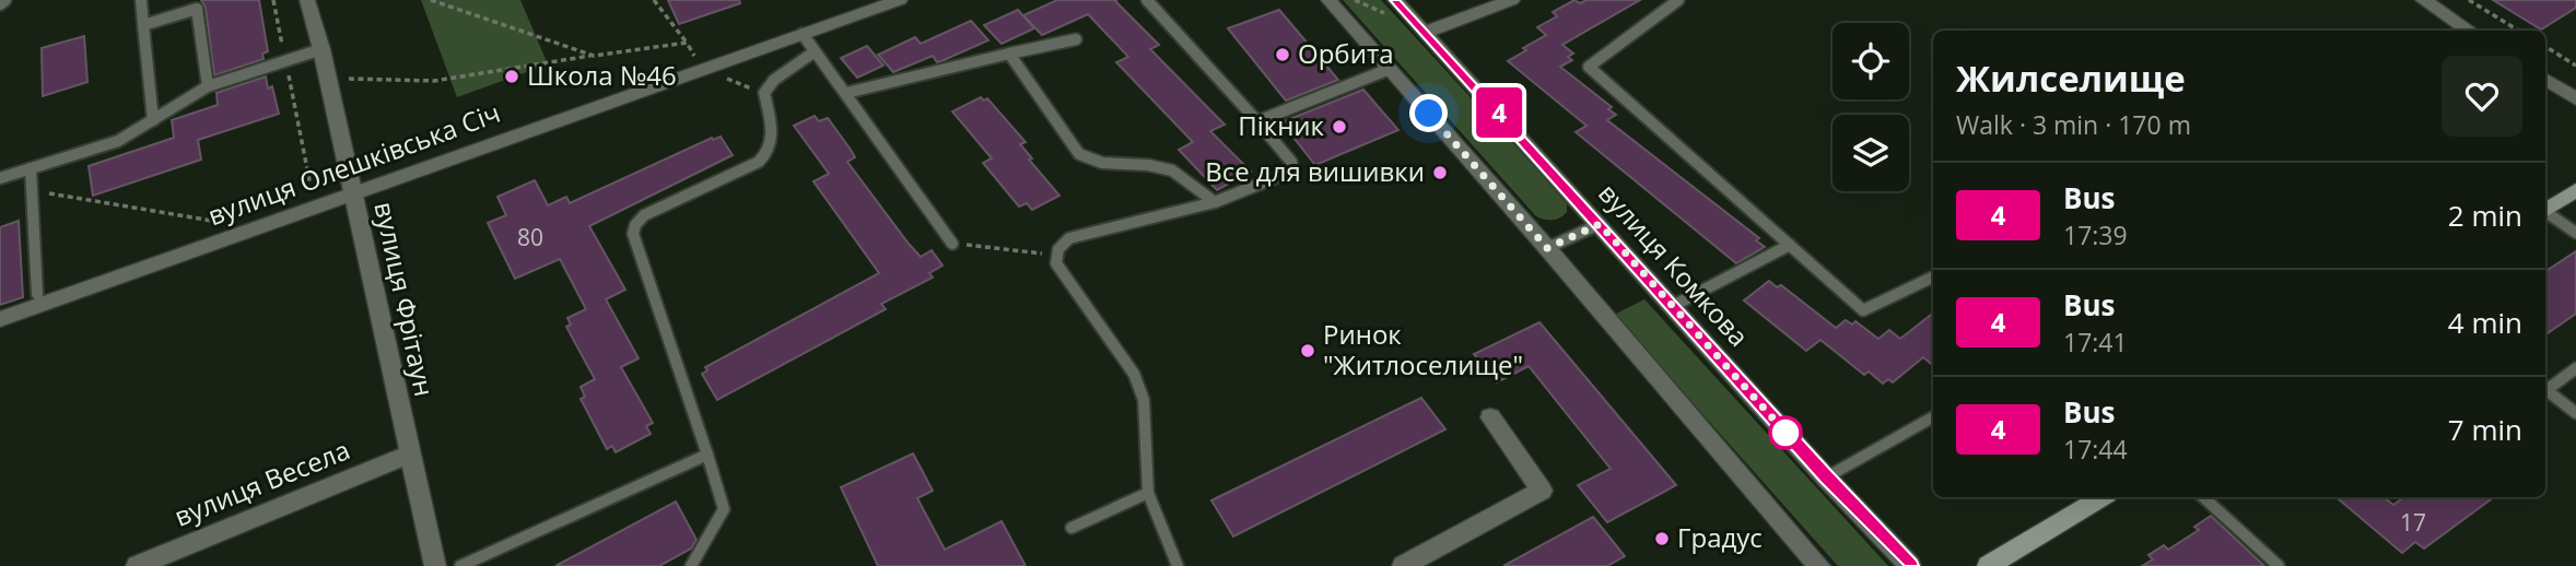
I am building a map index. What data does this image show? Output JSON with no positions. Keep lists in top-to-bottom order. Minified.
{"streets":{"street":["вулиця Олешківська Січ","вулиця Комкова","вулиця Фрітаун","вулиця Весела"]},"crossings":[["вулиця Олешківська Січ","вулиця Фрітаун"],["вулиця Фрітаун","вулиця Весела"]],"places":["Орбита","Школа №46","Пікник","Все для вишивки","Ринок \"Житлоселище\"","Градус"],"lines":["bus line 4"],"house_numbers":["80","17"],"page":{"on_map":"4","heading":["Жилселище","Walk · 3 min · 170 m"],"list":[{"mark":"4","name":"Bus","note":"17:39","value":"2 min"},{"mark":"4","name":"Bus","note":"17:41","value":"4 min"},{"mark":"4","name":"Bus","note":"17:44","value":"7 min"}]}}
